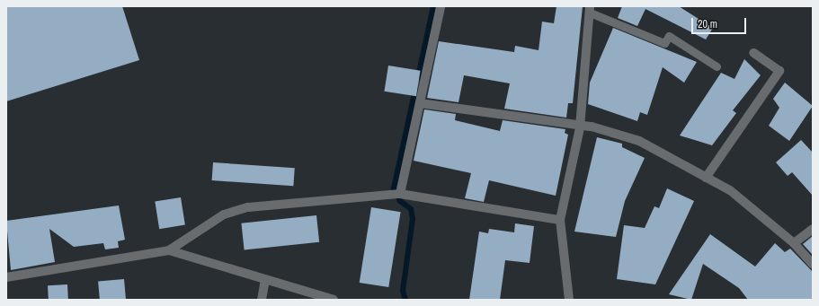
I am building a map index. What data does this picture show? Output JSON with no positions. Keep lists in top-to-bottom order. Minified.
{"scale_bar":"20 m"}
